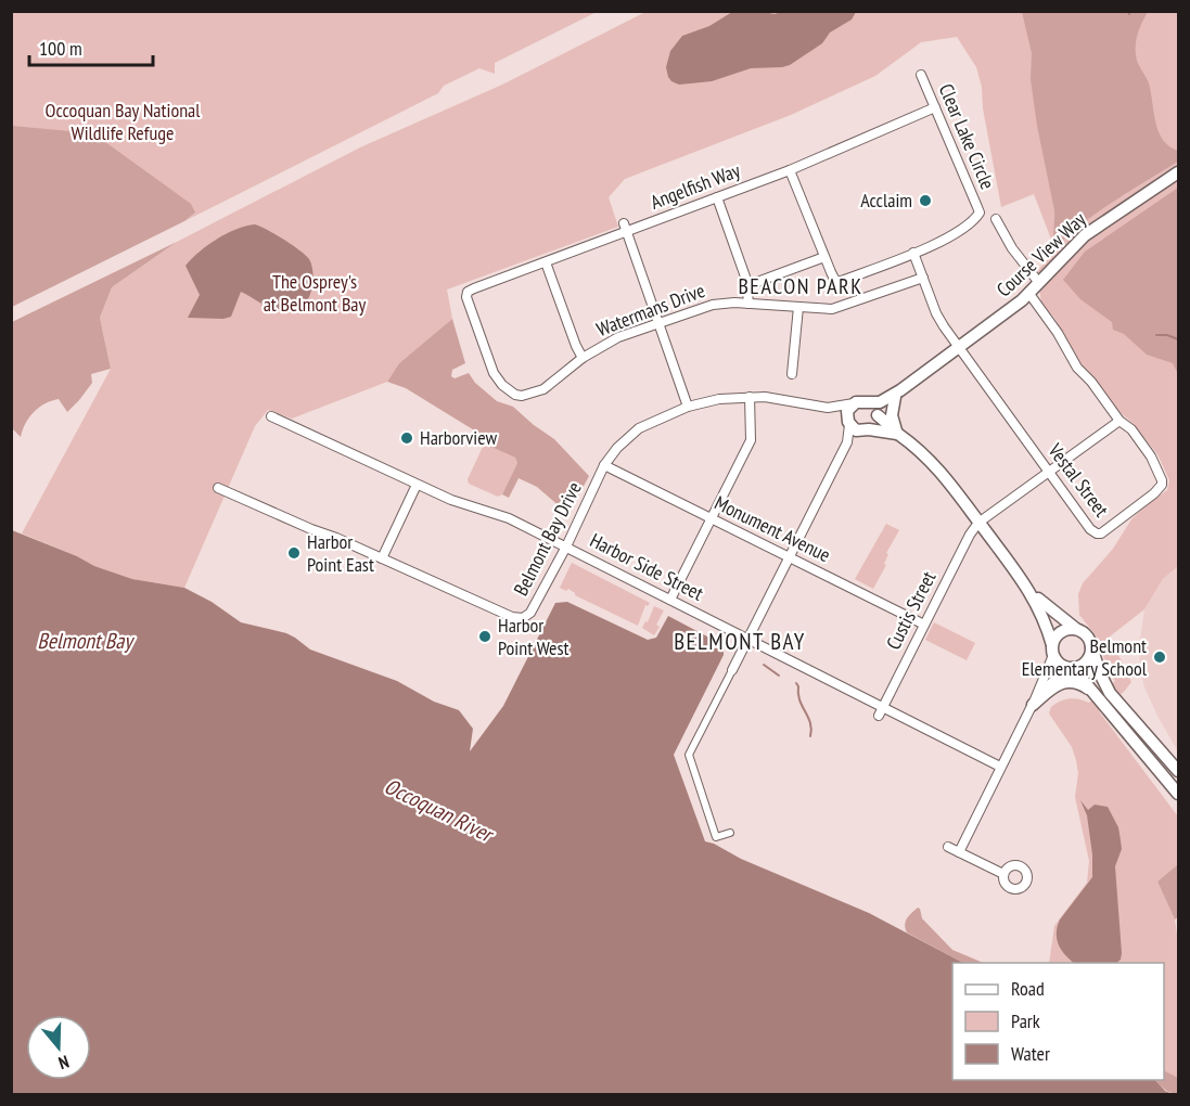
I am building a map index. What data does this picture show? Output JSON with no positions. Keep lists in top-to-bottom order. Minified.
{"streets":{"street":["Clear Lake Circle","Angelfish Way","Course View Way","Watermans Drive","Vestal Street","Monument Avenue","Belmont Bay Drive","Harbor Side Street","Custis Street"]},"crossings":[["Clear Lake Circle","Angelfish Way"],["Angelfish Way","Watermans Drive"],["Course View Way","Vestal Street"],["Course View Way","Belmont Bay Drive"],["Monument Avenue","Belmont Bay Drive"],["Monument Avenue","Custis Street"],["Belmont Bay Drive","Harbor Side Street"],["Belmont Bay Drive","Custis Street"],["Harbor Side Street","Custis Street"]],"districts":["BEACON PARK","BELMONT BAY"],"water":["Belmont Bay","Occoquan River"],"parks":["Occoquan Bay National Wildlife Refuge","The Osprey's at Belmont Bay"],"places":["Acclaim","Harborview","Harbor Point East","Harbor Point West","Belmont Elementary School"],"legend":["Road","Park","Water"],"scale_bar":"100 m","north":"bottom"}
